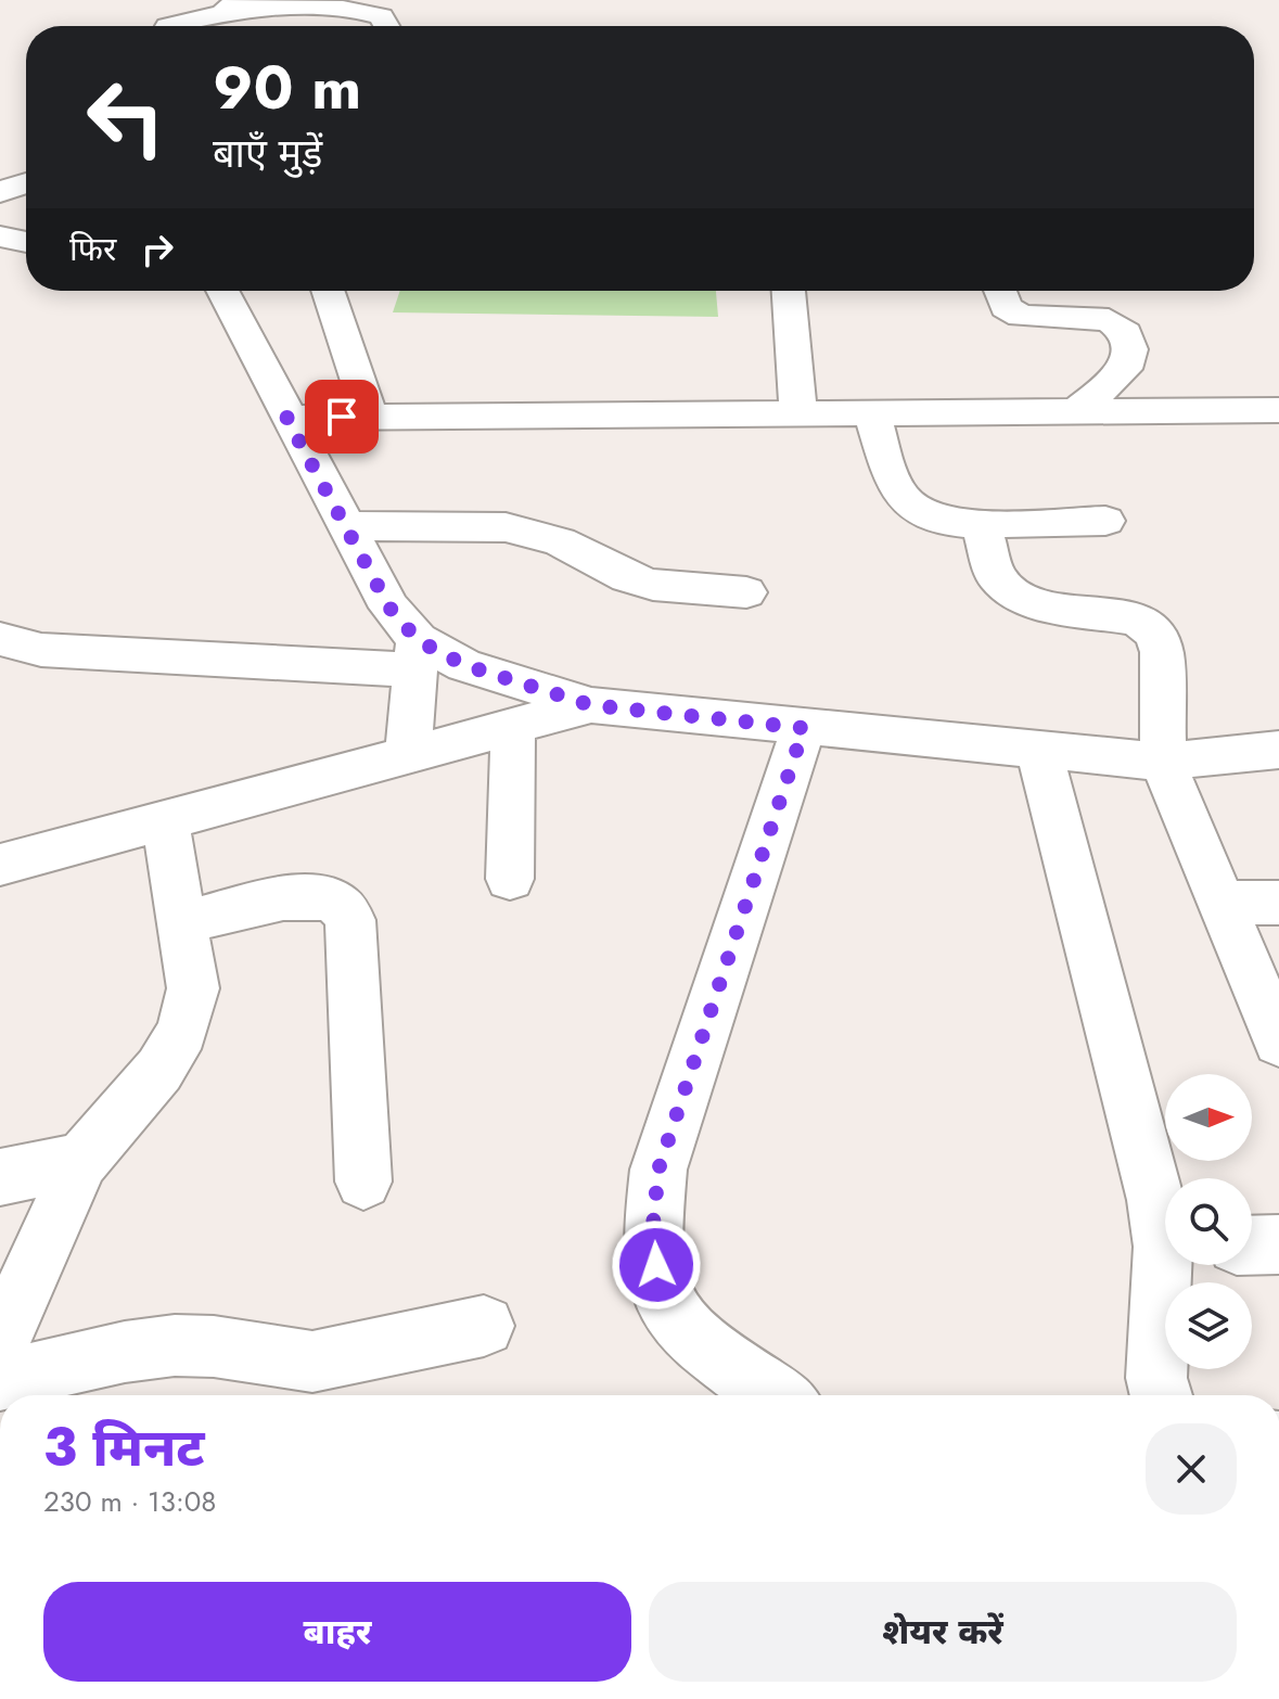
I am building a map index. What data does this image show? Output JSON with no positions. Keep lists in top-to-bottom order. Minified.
{"north":"right","page":{"turn":["90 m","बाएँ मुड़ें"],"then":"फिर","heading":["3 मिनट","230 m · 13:08"],"buttons":["बाहर","शेयर करें"]}}
